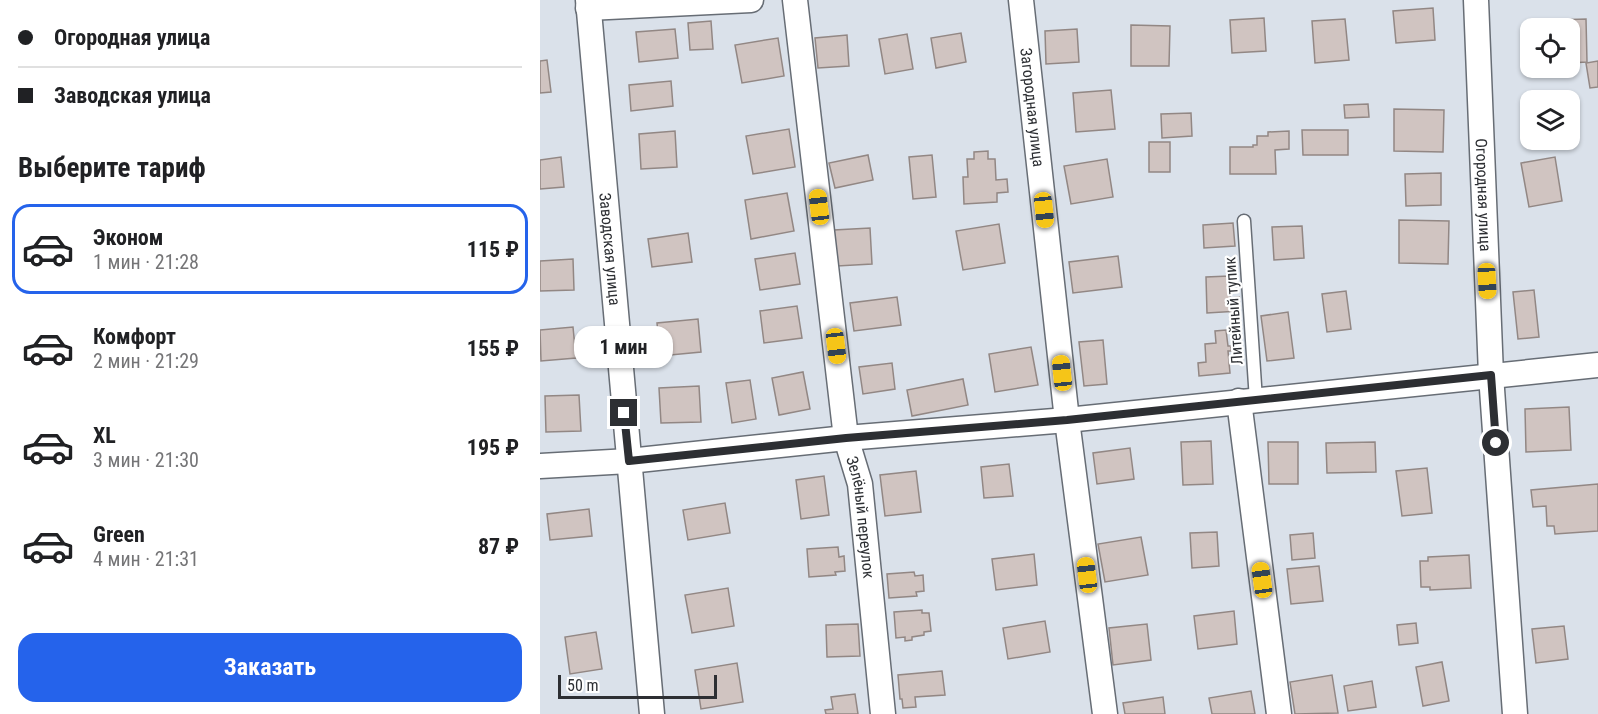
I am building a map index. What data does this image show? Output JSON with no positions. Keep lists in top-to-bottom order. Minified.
{"streets":{"street":["Загородная улица","Огородная улица","Заводская улица","Зелёный переулок"],"lane":["Литейный тупик"]},"scale_bar":"50 m","page":{"banner":["Огородная улица","Заводская улица"],"heading":"Выберите тариф","list":[{"name":"Эконом","note":"1 мин · 21:28","value":"115 ₽"},{"name":"Комфорт","note":"2 мин · 21:29","value":"155 ₽"},{"name":"XL","note":"3 мин · 21:30","value":"195 ₽"},{"name":"Green","note":"4 мин · 21:31","value":"87 ₽"}],"bubble":"1 мин","buttons":"Заказать","scale":"50 m"}}
